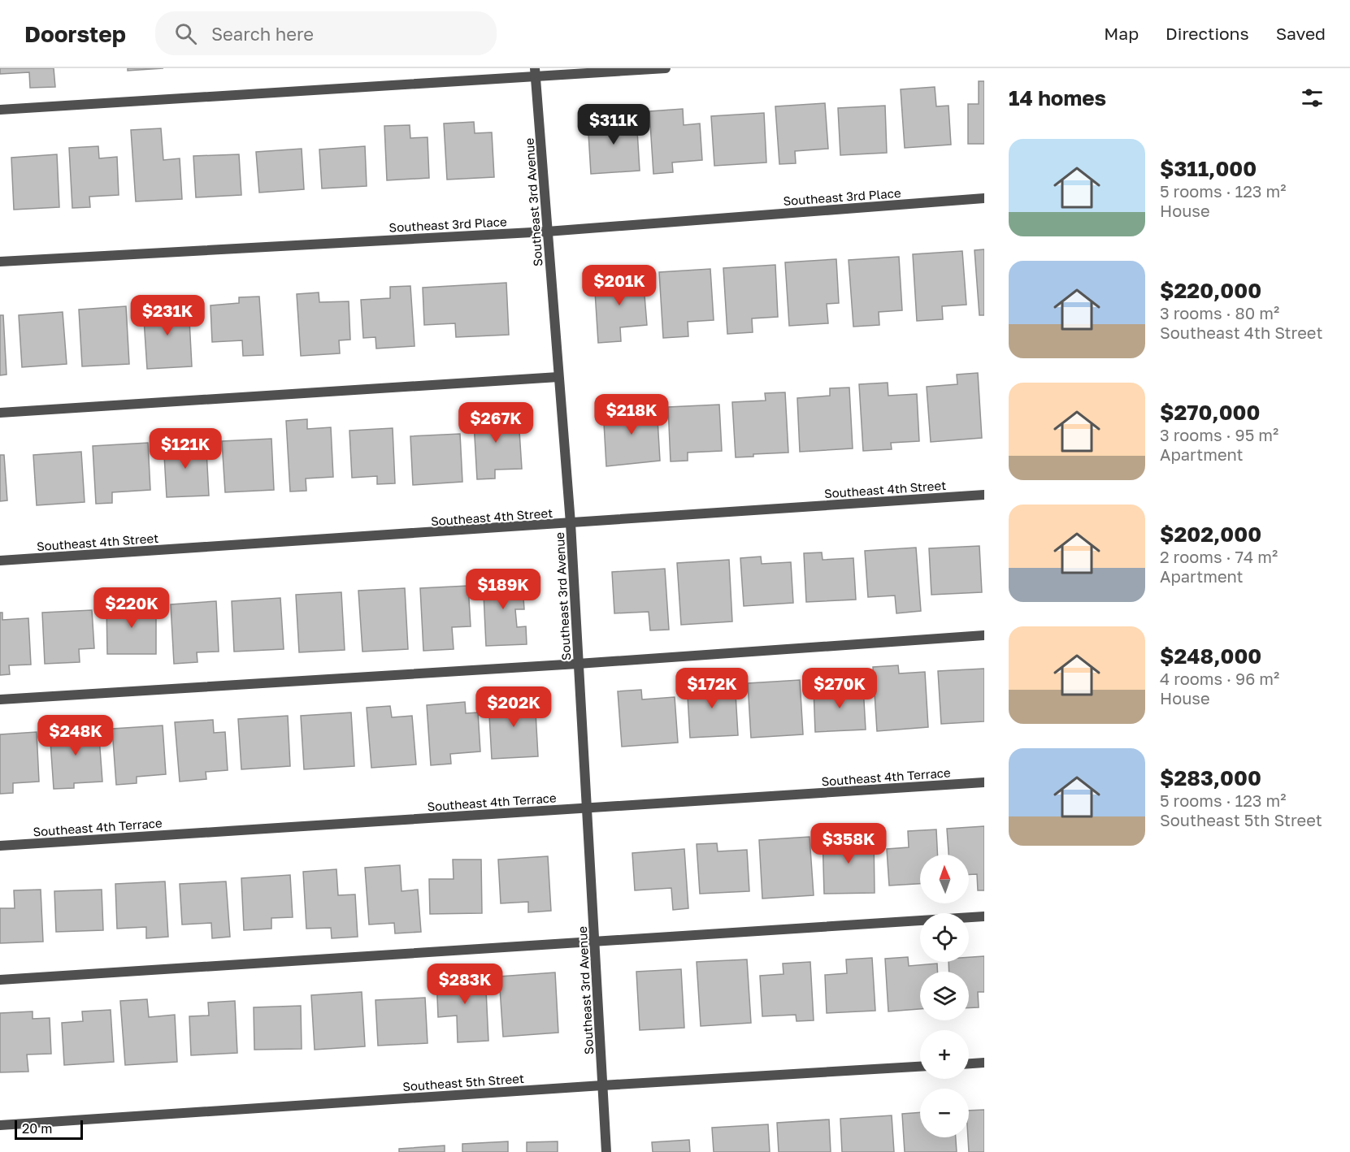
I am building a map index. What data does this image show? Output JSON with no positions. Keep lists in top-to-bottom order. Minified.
{"streets":{"street":["Southeast 3rd Place","Southeast 3rd Avenue","Southeast 4th Street","Southeast 4th Terrace","Southeast 5th Street"]},"crossings":[["Southeast 3rd Place","Southeast 3rd Avenue"],["Southeast 3rd Avenue","Southeast 4th Street"],["Southeast 3rd Avenue","Southeast 4th Terrace"],["Southeast 3rd Avenue","Southeast 5th Street"]],"scale_bar":"20 m","north":"top","page":{"header":"Doorstep","search":"Search here","nav":["Map","Directions","Saved"],"heading":"14 homes","price":["$311K","$201K","$231K","$218K","$267K","$121K","$189K","$220K","$172K","$270K","$202K","$248K","$358K","$283K"],"list":[{"name":"$311,000","note":"5 rooms · 123 m² · House"},{"name":"$220,000","note":"3 rooms · 80 m² · Southeast 4th Street"},{"name":"$270,000","note":"3 rooms · 95 m² · Apartment"},{"name":"$202,000","note":"2 rooms · 74 m² · Apartment"},{"name":"$248,000","note":"4 rooms · 96 m² · House"},{"name":"$283,000","note":"5 rooms · 123 m² · Southeast 5th Street"}],"map_buttons":["+","−"],"scale":"20 m"}}
